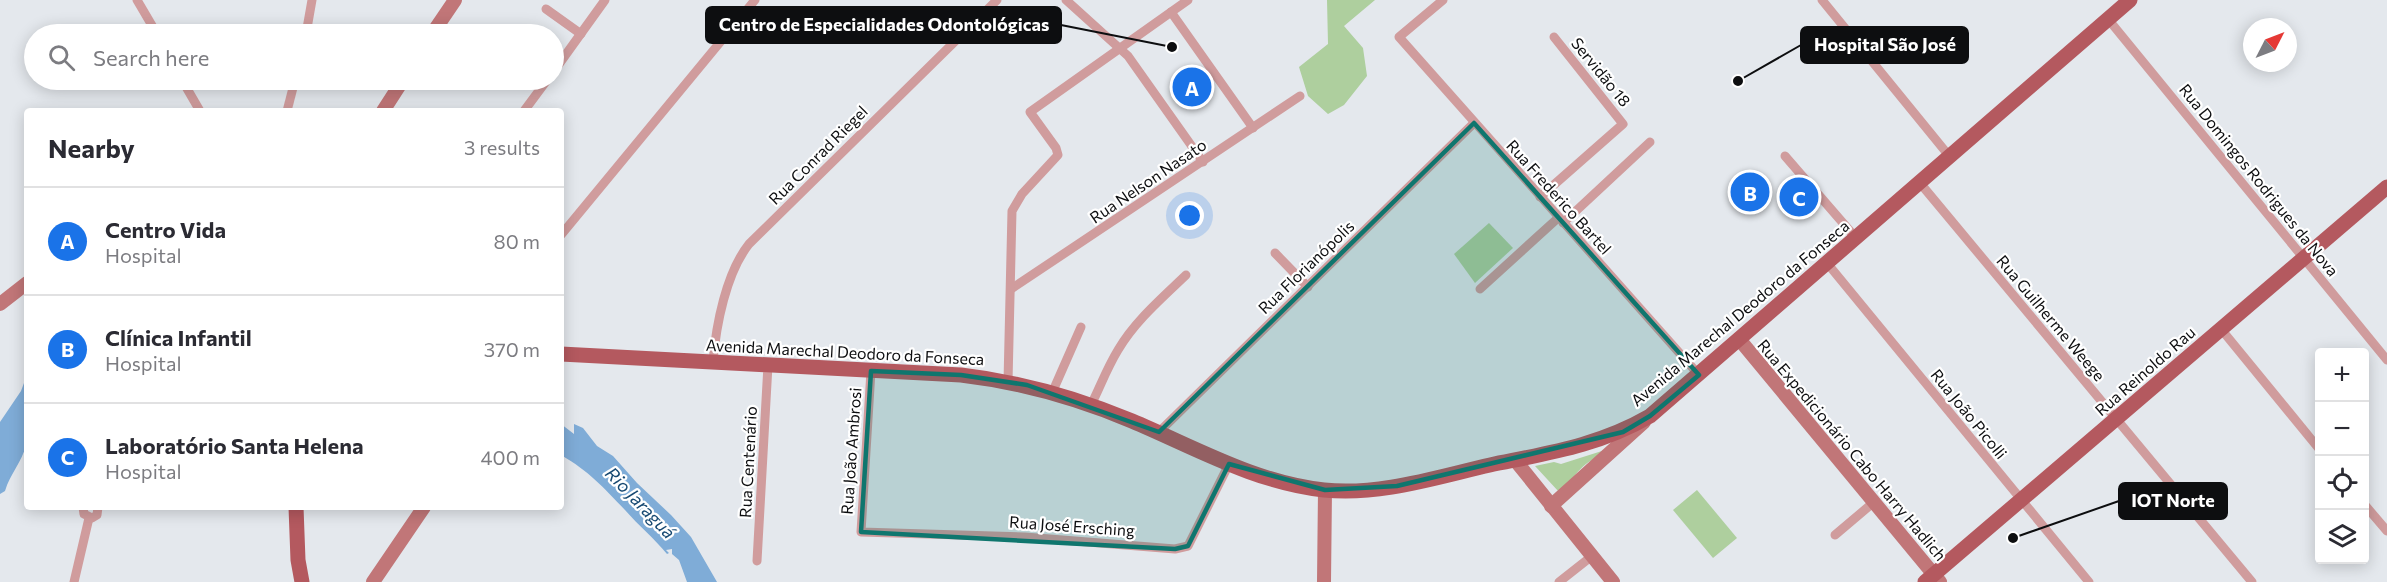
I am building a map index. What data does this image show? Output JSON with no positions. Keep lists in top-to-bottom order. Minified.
{"streets":{"main road":["Avenida Marechal Deodoro da Fonseca","Rua Reinoldo Rau"],"street":["Servidão 18","Rua Conrad Riegel","Rua Domingos Rodrigues da Nova","Rua Nelson Nasato","Rua Frederico Bartel","Rua Florianópolis","Rua Guilherme Weege","Rua João Picolli","Rua Expedicionário Cabo Harry Hadlich","Rua João Ambrosi","Rua Centenário","Rua José Ersching"]},"crossings":[["Servidão 18","Rua Frederico Bartel"],["Rua Conrad Riegel","Avenida Marechal Deodoro da Fonseca"],["Rua Domingos Rodrigues da Nova","Avenida Marechal Deodoro da Fonseca"],["Rua Domingos Rodrigues da Nova","Rua Reinoldo Rau"],["Rua Frederico Bartel","Rua Florianópolis"],["Rua Frederico Bartel","Avenida Marechal Deodoro da Fonseca"],["Rua Florianópolis","Avenida Marechal Deodoro da Fonseca"],["Avenida Marechal Deodoro da Fonseca","Rua Guilherme Weege"],["Avenida Marechal Deodoro da Fonseca","Rua João Picolli"],["Avenida Marechal Deodoro da Fonseca","Rua Expedicionário Cabo Harry Hadlich"],["Avenida Marechal Deodoro da Fonseca","Rua João Ambrosi"],["Avenida Marechal Deodoro da Fonseca","Rua Centenário"],["Avenida Marechal Deodoro da Fonseca","Rua José Ersching"],["Rua Guilherme Weege","Rua Reinoldo Rau"],["Rua Reinoldo Rau","Rua João Picolli"],["Rua Reinoldo Rau","Rua Expedicionário Cabo Harry Hadlich"],["Rua João Ambrosi","Rua José Ersching"]],"water":["Rio Jaraguá"],"places":["Centro de Especialidades Odontológicas","Hospital São José","IOT Norte"],"north":"top right","page":{"search":"Search here","pins":["A","B","C"],"heading":["Nearby","3 results"],"list":[{"mark":"A","name":"Centro Vida","note":"Hospital","value":"80 m"},{"mark":"B","name":"Clínica Infantil","note":"Hospital","value":"370 m"},{"mark":"C","name":"Laboratório Santa Helena","note":"Hospital","value":"400 m"}],"map_buttons":["+","−"]}}
